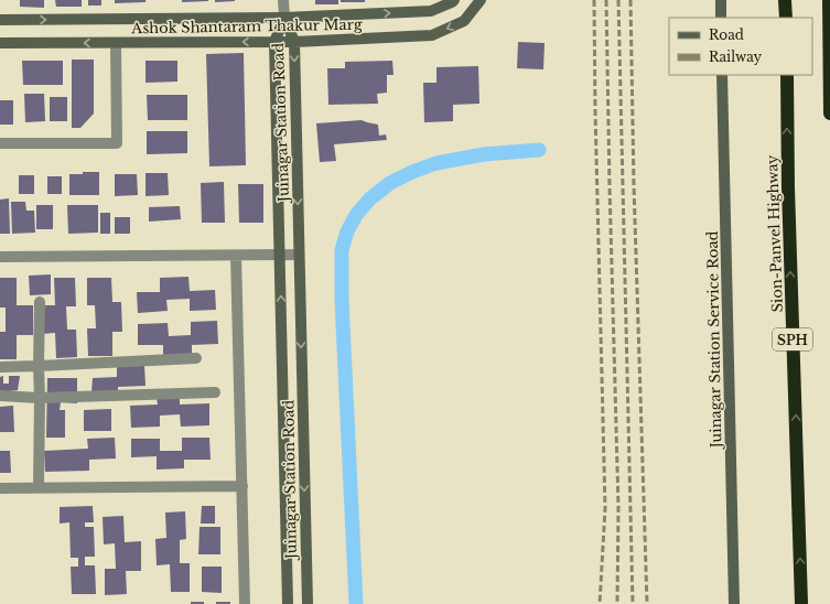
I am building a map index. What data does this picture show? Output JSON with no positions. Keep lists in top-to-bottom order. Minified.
{"streets":{"highway":["Sion-Panvel Highway","SPH"],"street":["Ashok Shantaram Thakur Marg","Juinagar Station Road","Juinagar Station Service Road"]},"crossings":[["Ashok Shantaram Thakur Marg","Juinagar Station Road"]],"one_way":["Sion-Panvel Highway"],"legend":["Road","Railway"]}
